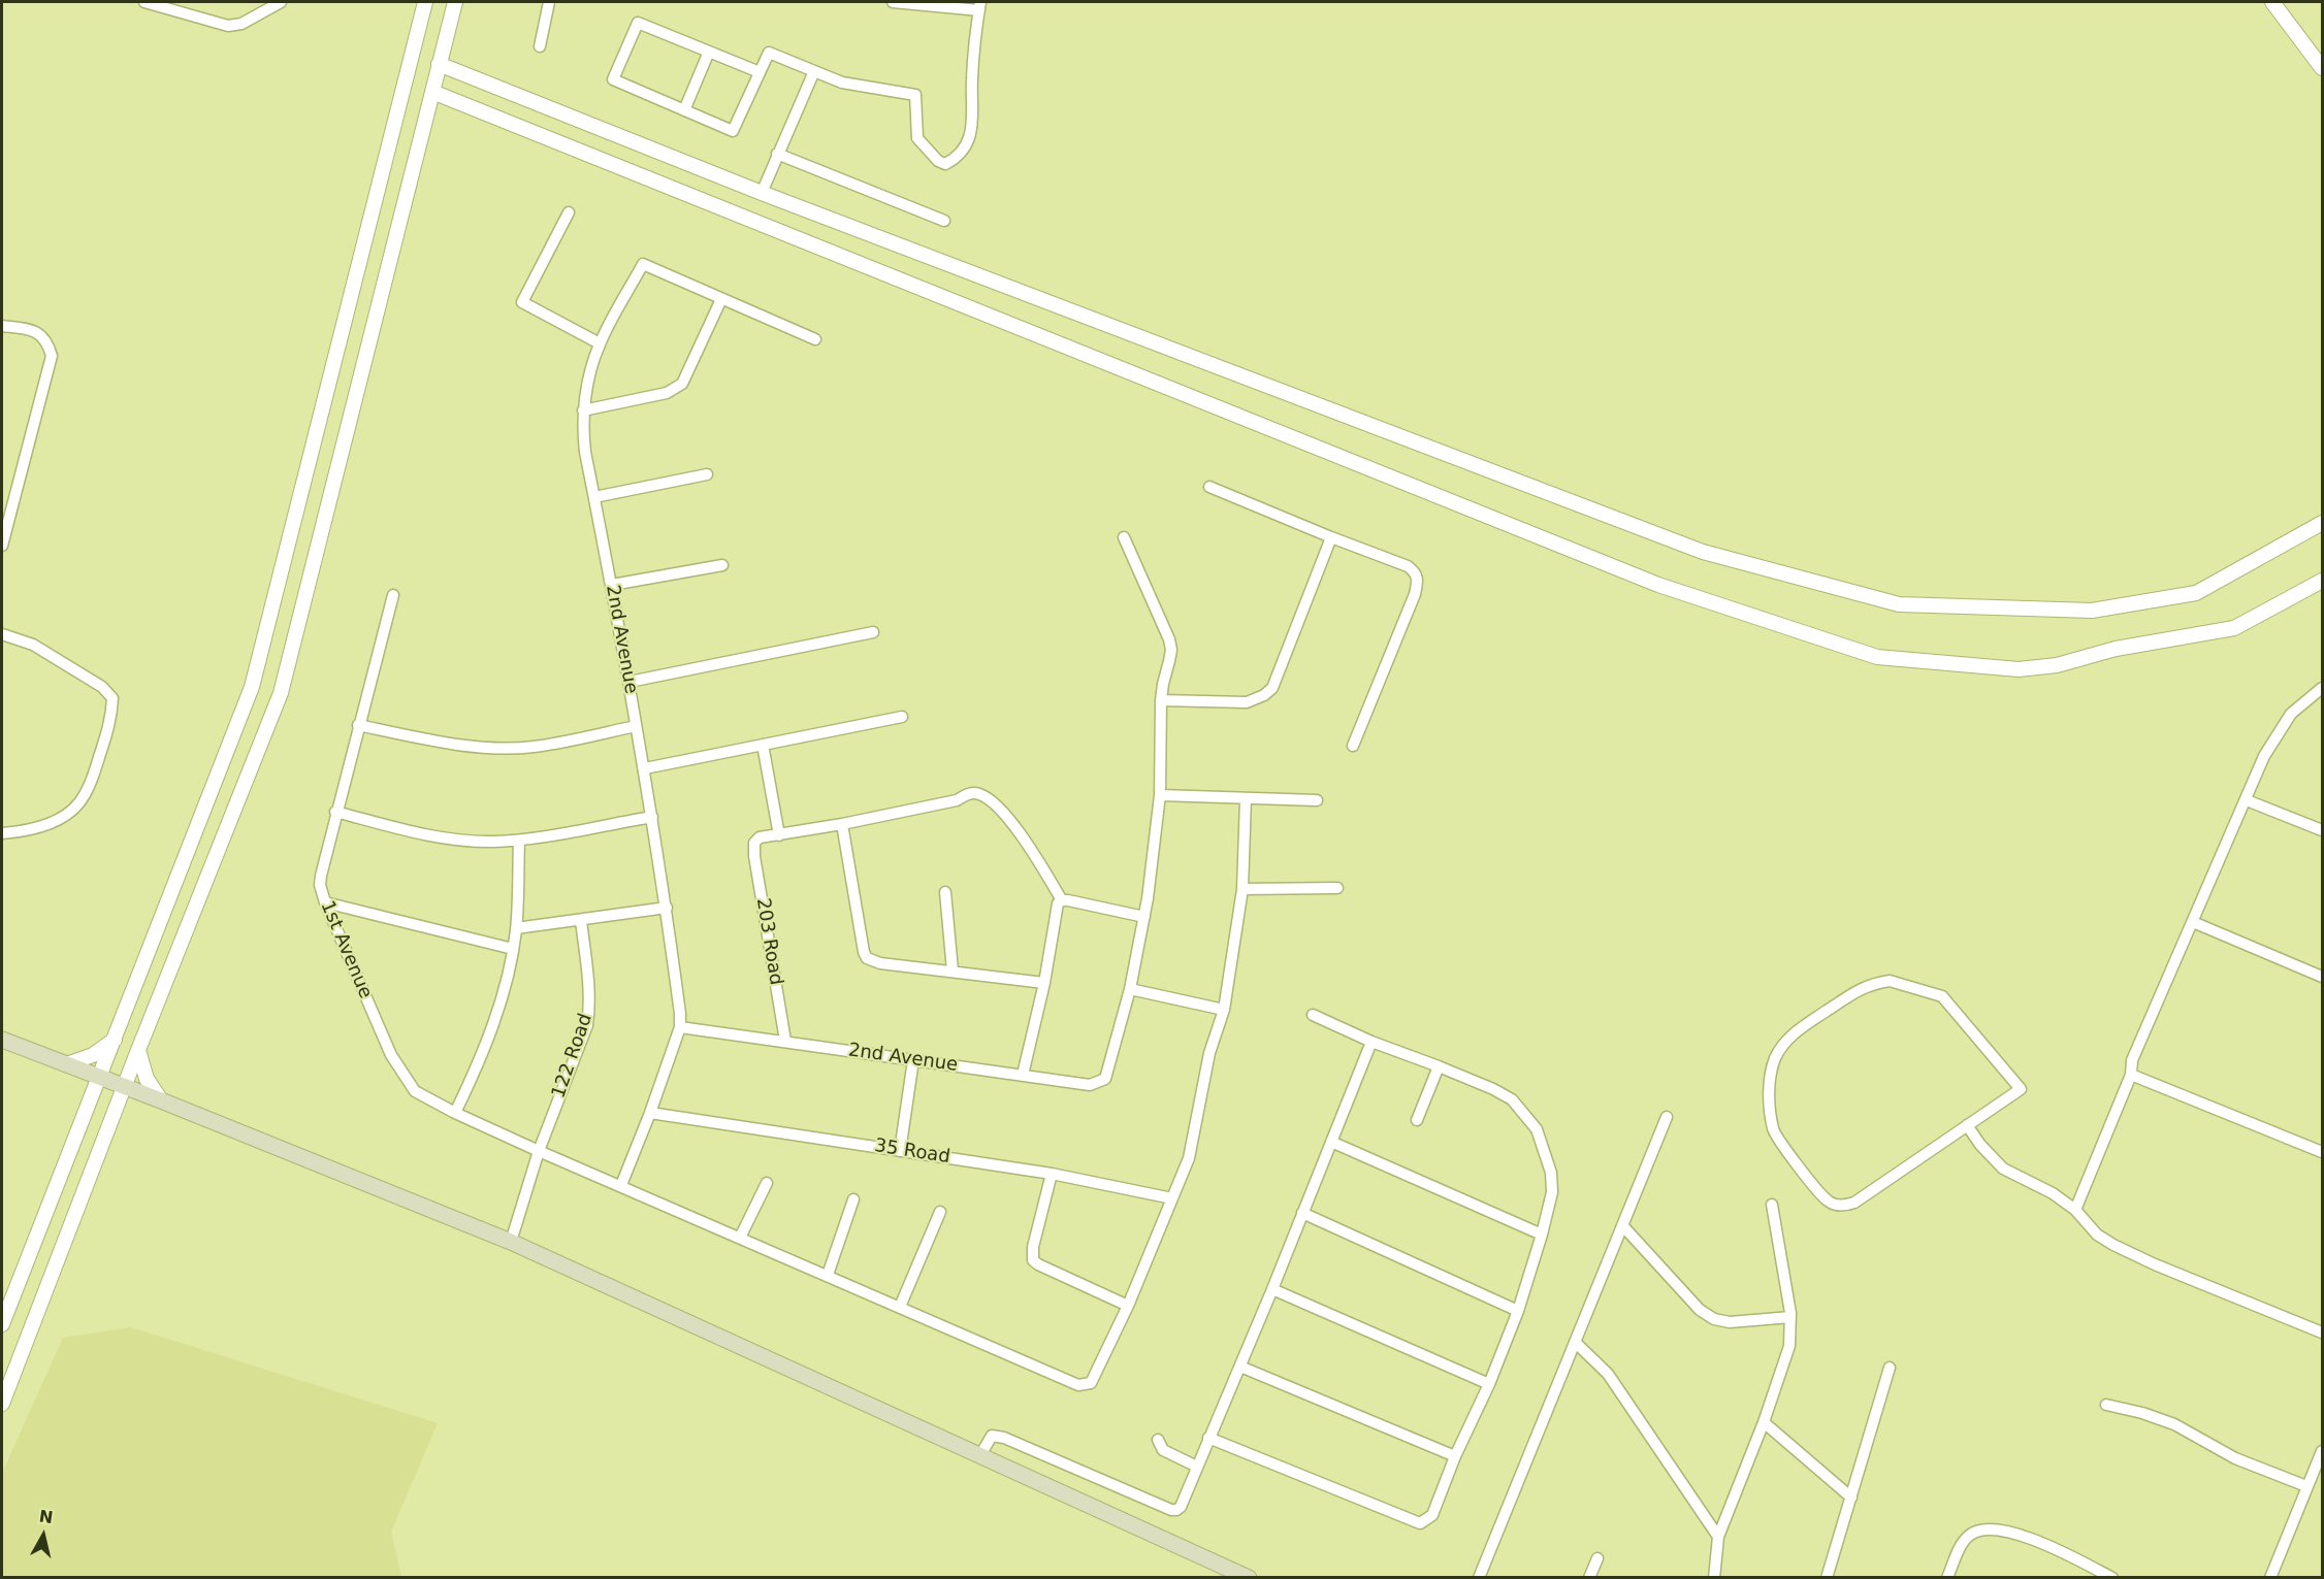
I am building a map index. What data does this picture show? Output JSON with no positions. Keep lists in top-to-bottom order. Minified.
{"streets":{"street":["2nd Avenue","203 Road","1st Avenue","122 Road","35 Road"]},"crossings":[["2nd Avenue","203 Road"],["2nd Avenue","1st Avenue"],["2nd Avenue","35 Road"],["1st Avenue","122 Road"]],"north":"top"}
